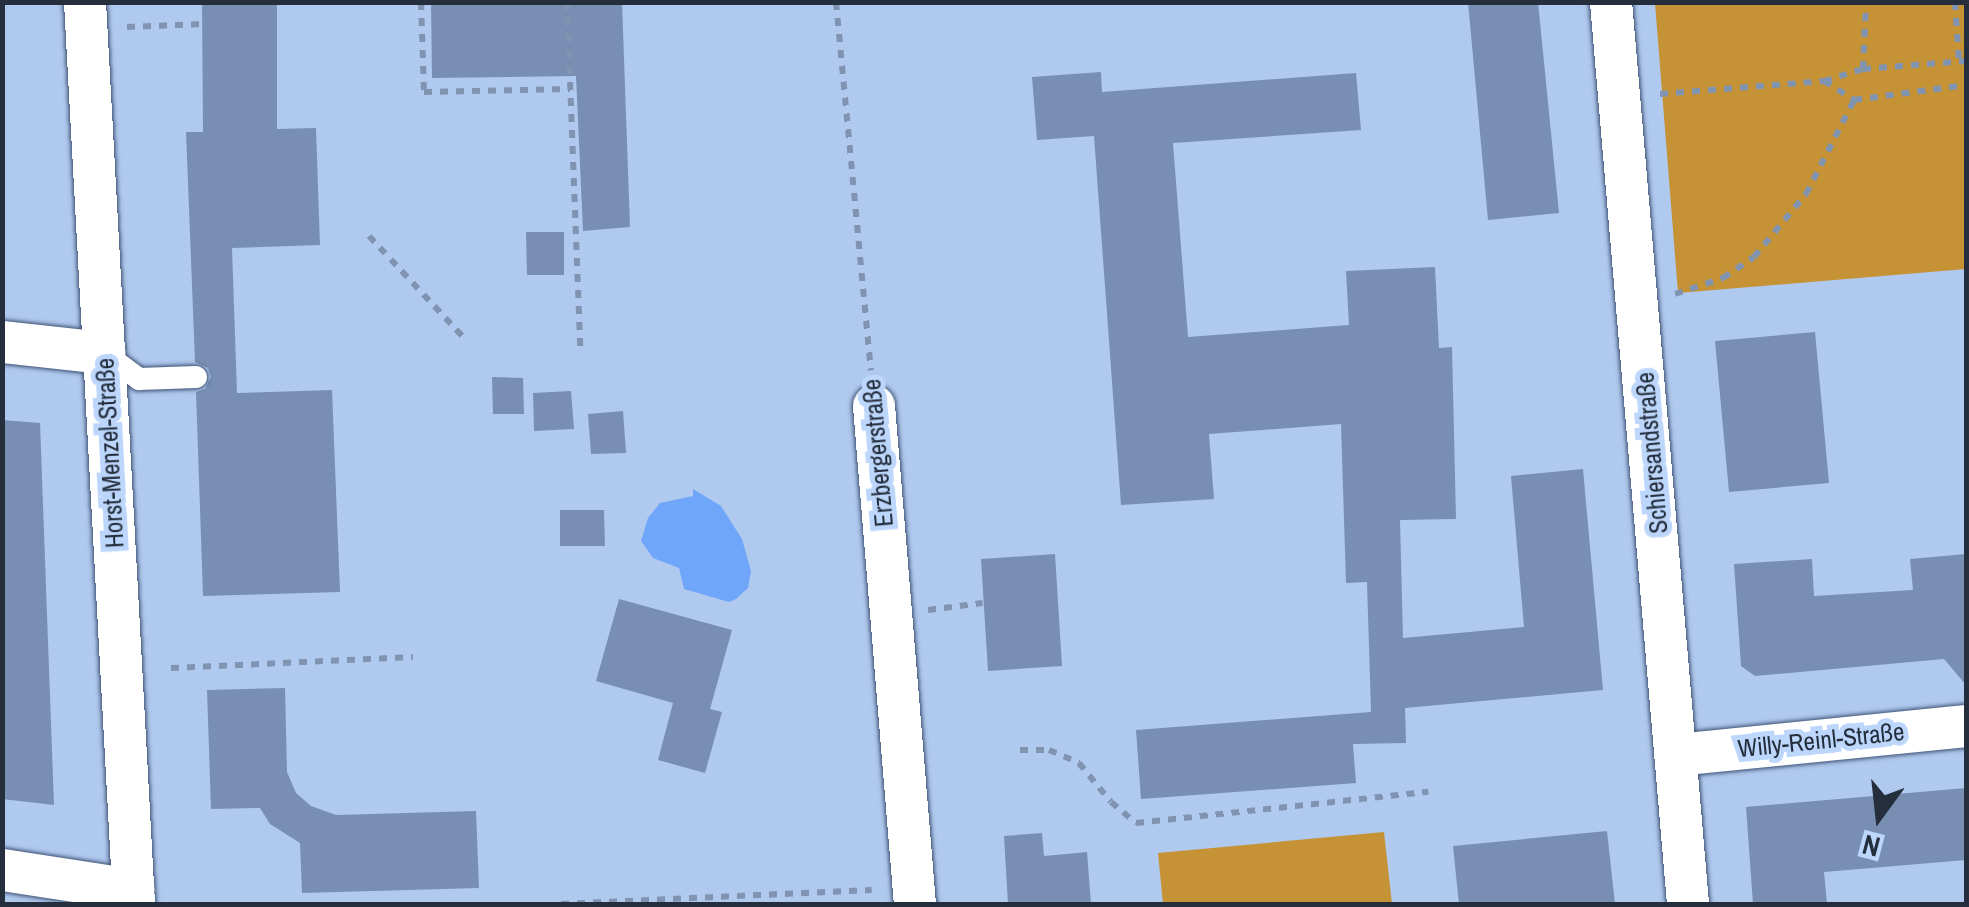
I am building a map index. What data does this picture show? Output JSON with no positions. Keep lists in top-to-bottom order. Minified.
{"streets":{"street":["Horst-Menzel-Straße","Erzbergerstraße","Schiersandstraße","Willy-Reinl-Straße"]},"crossings":[["Schiersandstraße","Willy-Reinl-Straße"]],"north":"bottom"}
